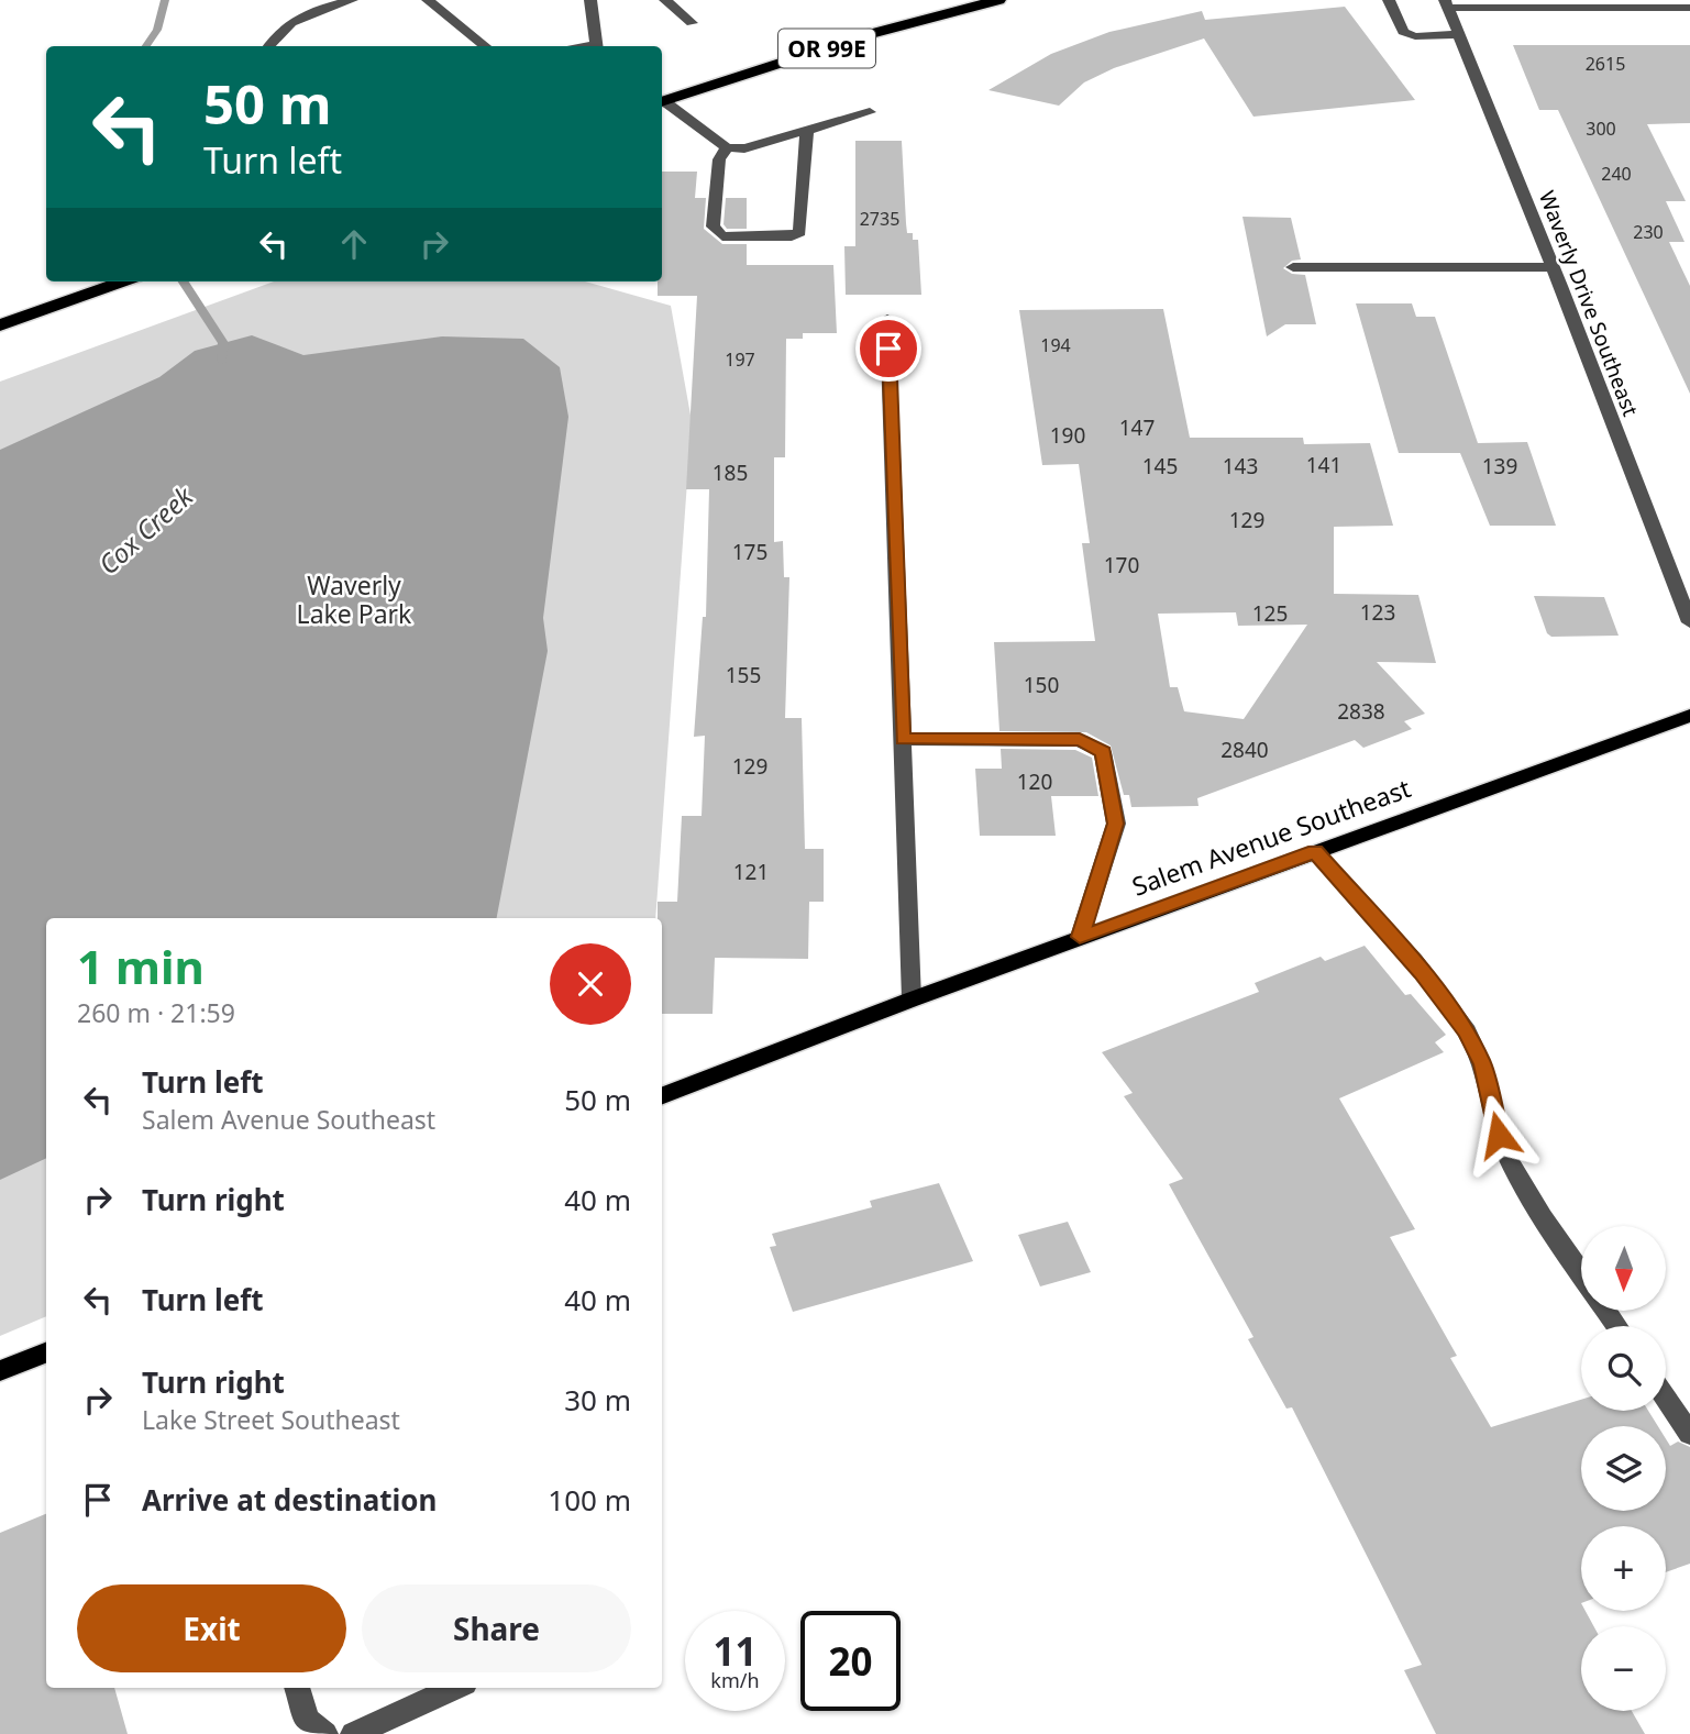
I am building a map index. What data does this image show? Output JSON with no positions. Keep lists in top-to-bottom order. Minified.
{"streets":{"highway":["OR 99E"],"main road":["Salem Avenue Southeast"],"street":["Waverly Drive Southeast"]},"water":["Cox Creek"],"parks":["Waverly Lake Park"],"house_numbers":["2615","300","240","2735","230","194","197","147","190","141","145","143","139","185","129","175","170","123","125","155","150","2838","2840","129","120","121"],"north":"bottom","page":{"turn":["50 m","Turn left"],"heading":["1 min","260 m · 21:59"],"list":[{"name":"Turn left","note":"Salem Avenue Southeast","value":"50 m"},{"name":"Turn right","value":"40 m"},{"name":"Turn left","value":"40 m"},{"name":"Turn right","note":"Lake Street Southeast","value":"30 m"},{"name":"Arrive at destination","value":"100 m"}],"map_buttons":["+","−"],"buttons":["Exit","Share"],"speed":"11 km/h","limit":"20"}}
